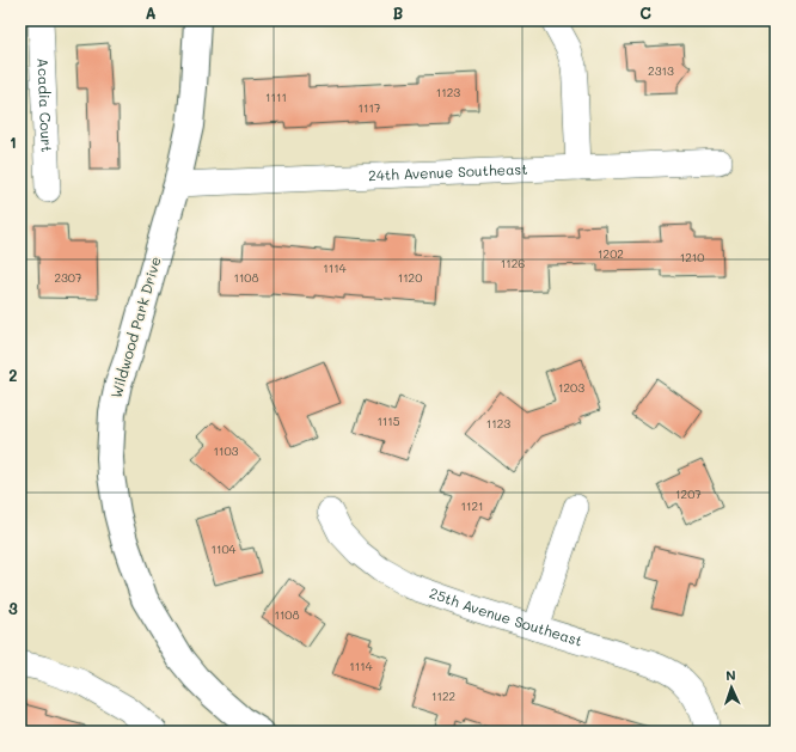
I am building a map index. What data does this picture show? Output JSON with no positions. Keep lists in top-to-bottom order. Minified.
{"streets":{"street":["Acadia Court","24th Avenue Southeast","Wildwood Park Drive","25th Avenue Southeast"]},"crossings":[["24th Avenue Southeast","Wildwood Park Drive"]],"house_numbers":["2313","1123","1111","1117","1202","1210","1126","1114","2307","1108","1120","1203","1115","1123","1103","1207","1121","1104","1108","1114","1122"],"north":"top","grid":{"columns":["A","B","C"],"rows":["1","2","3"]}}
